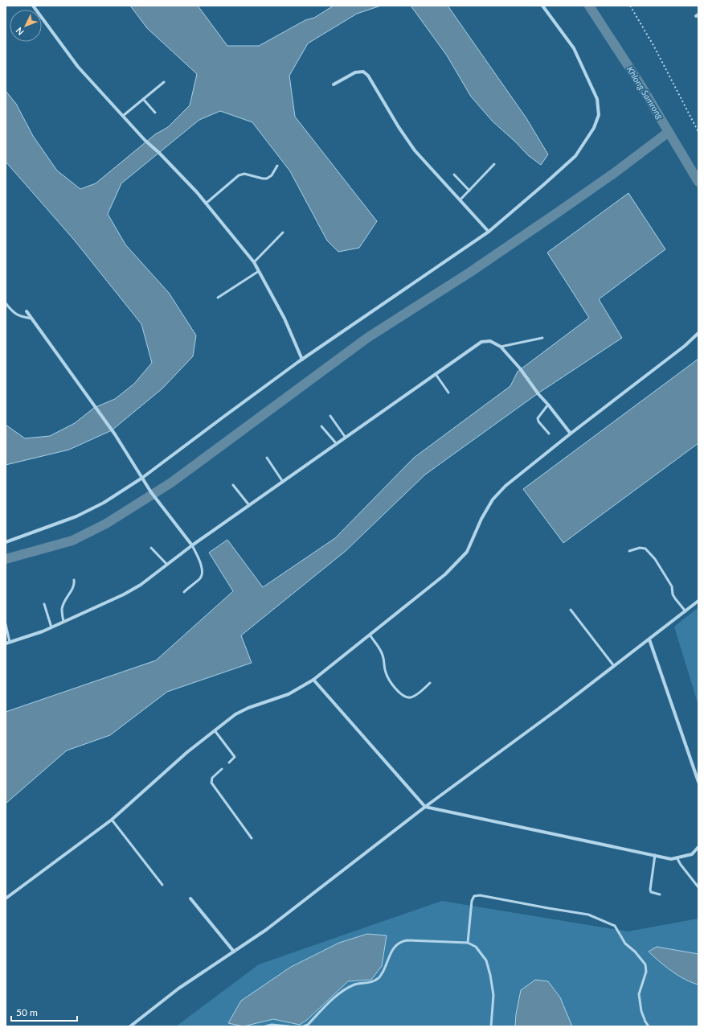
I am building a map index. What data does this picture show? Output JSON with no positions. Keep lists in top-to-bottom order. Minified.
{"water":["Khlong Samrong"],"scale_bar":"50 m","north":"bottom left"}
